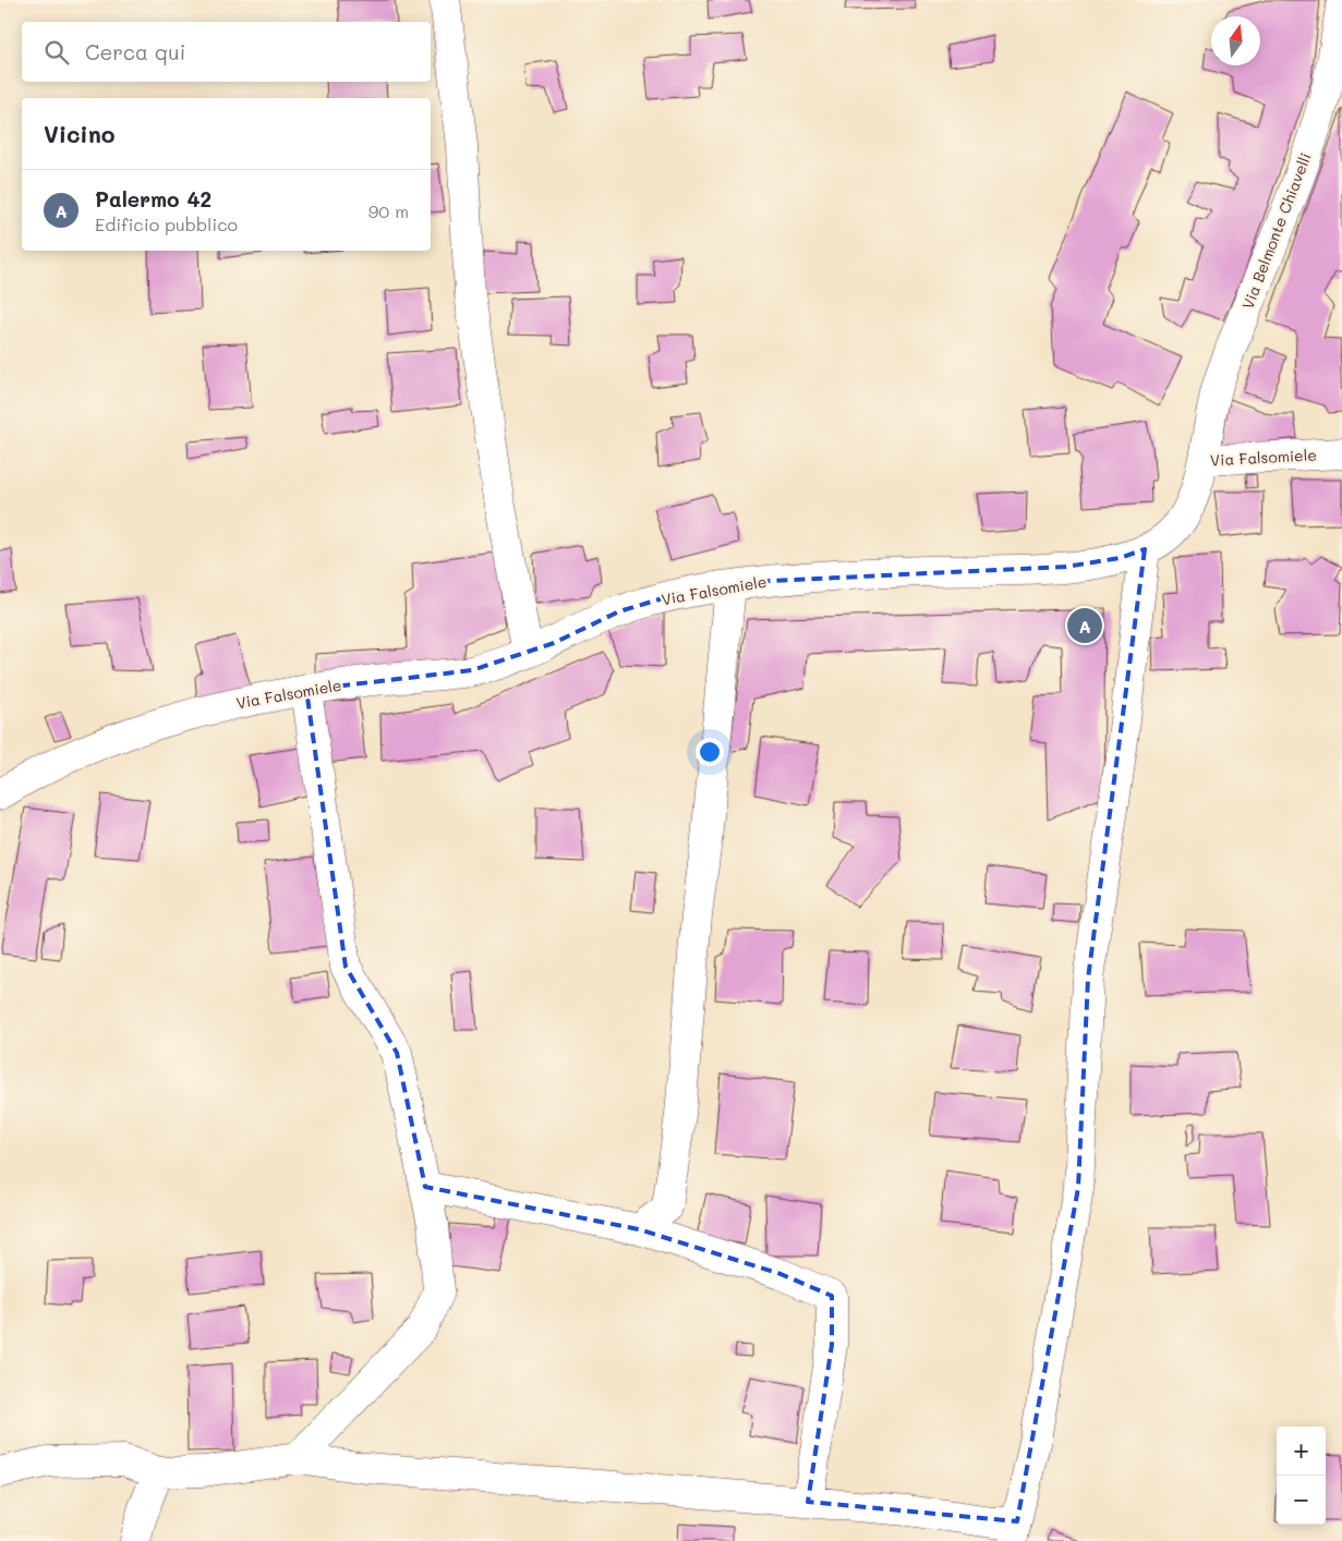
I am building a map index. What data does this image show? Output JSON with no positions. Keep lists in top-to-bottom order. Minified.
{"streets":{"street":["Via Belmonte Chiavelli","Via Falsomiele"]},"crossings":[["Via Belmonte Chiavelli","Via Falsomiele"]],"north":"top","page":{"search":"Cerca qui","heading":"Vicino","list":[{"mark":"A","name":"Palermo 42","note":"Edificio pubblico","value":"90 m"}],"pins":"A","map_buttons":["+","−"]}}
